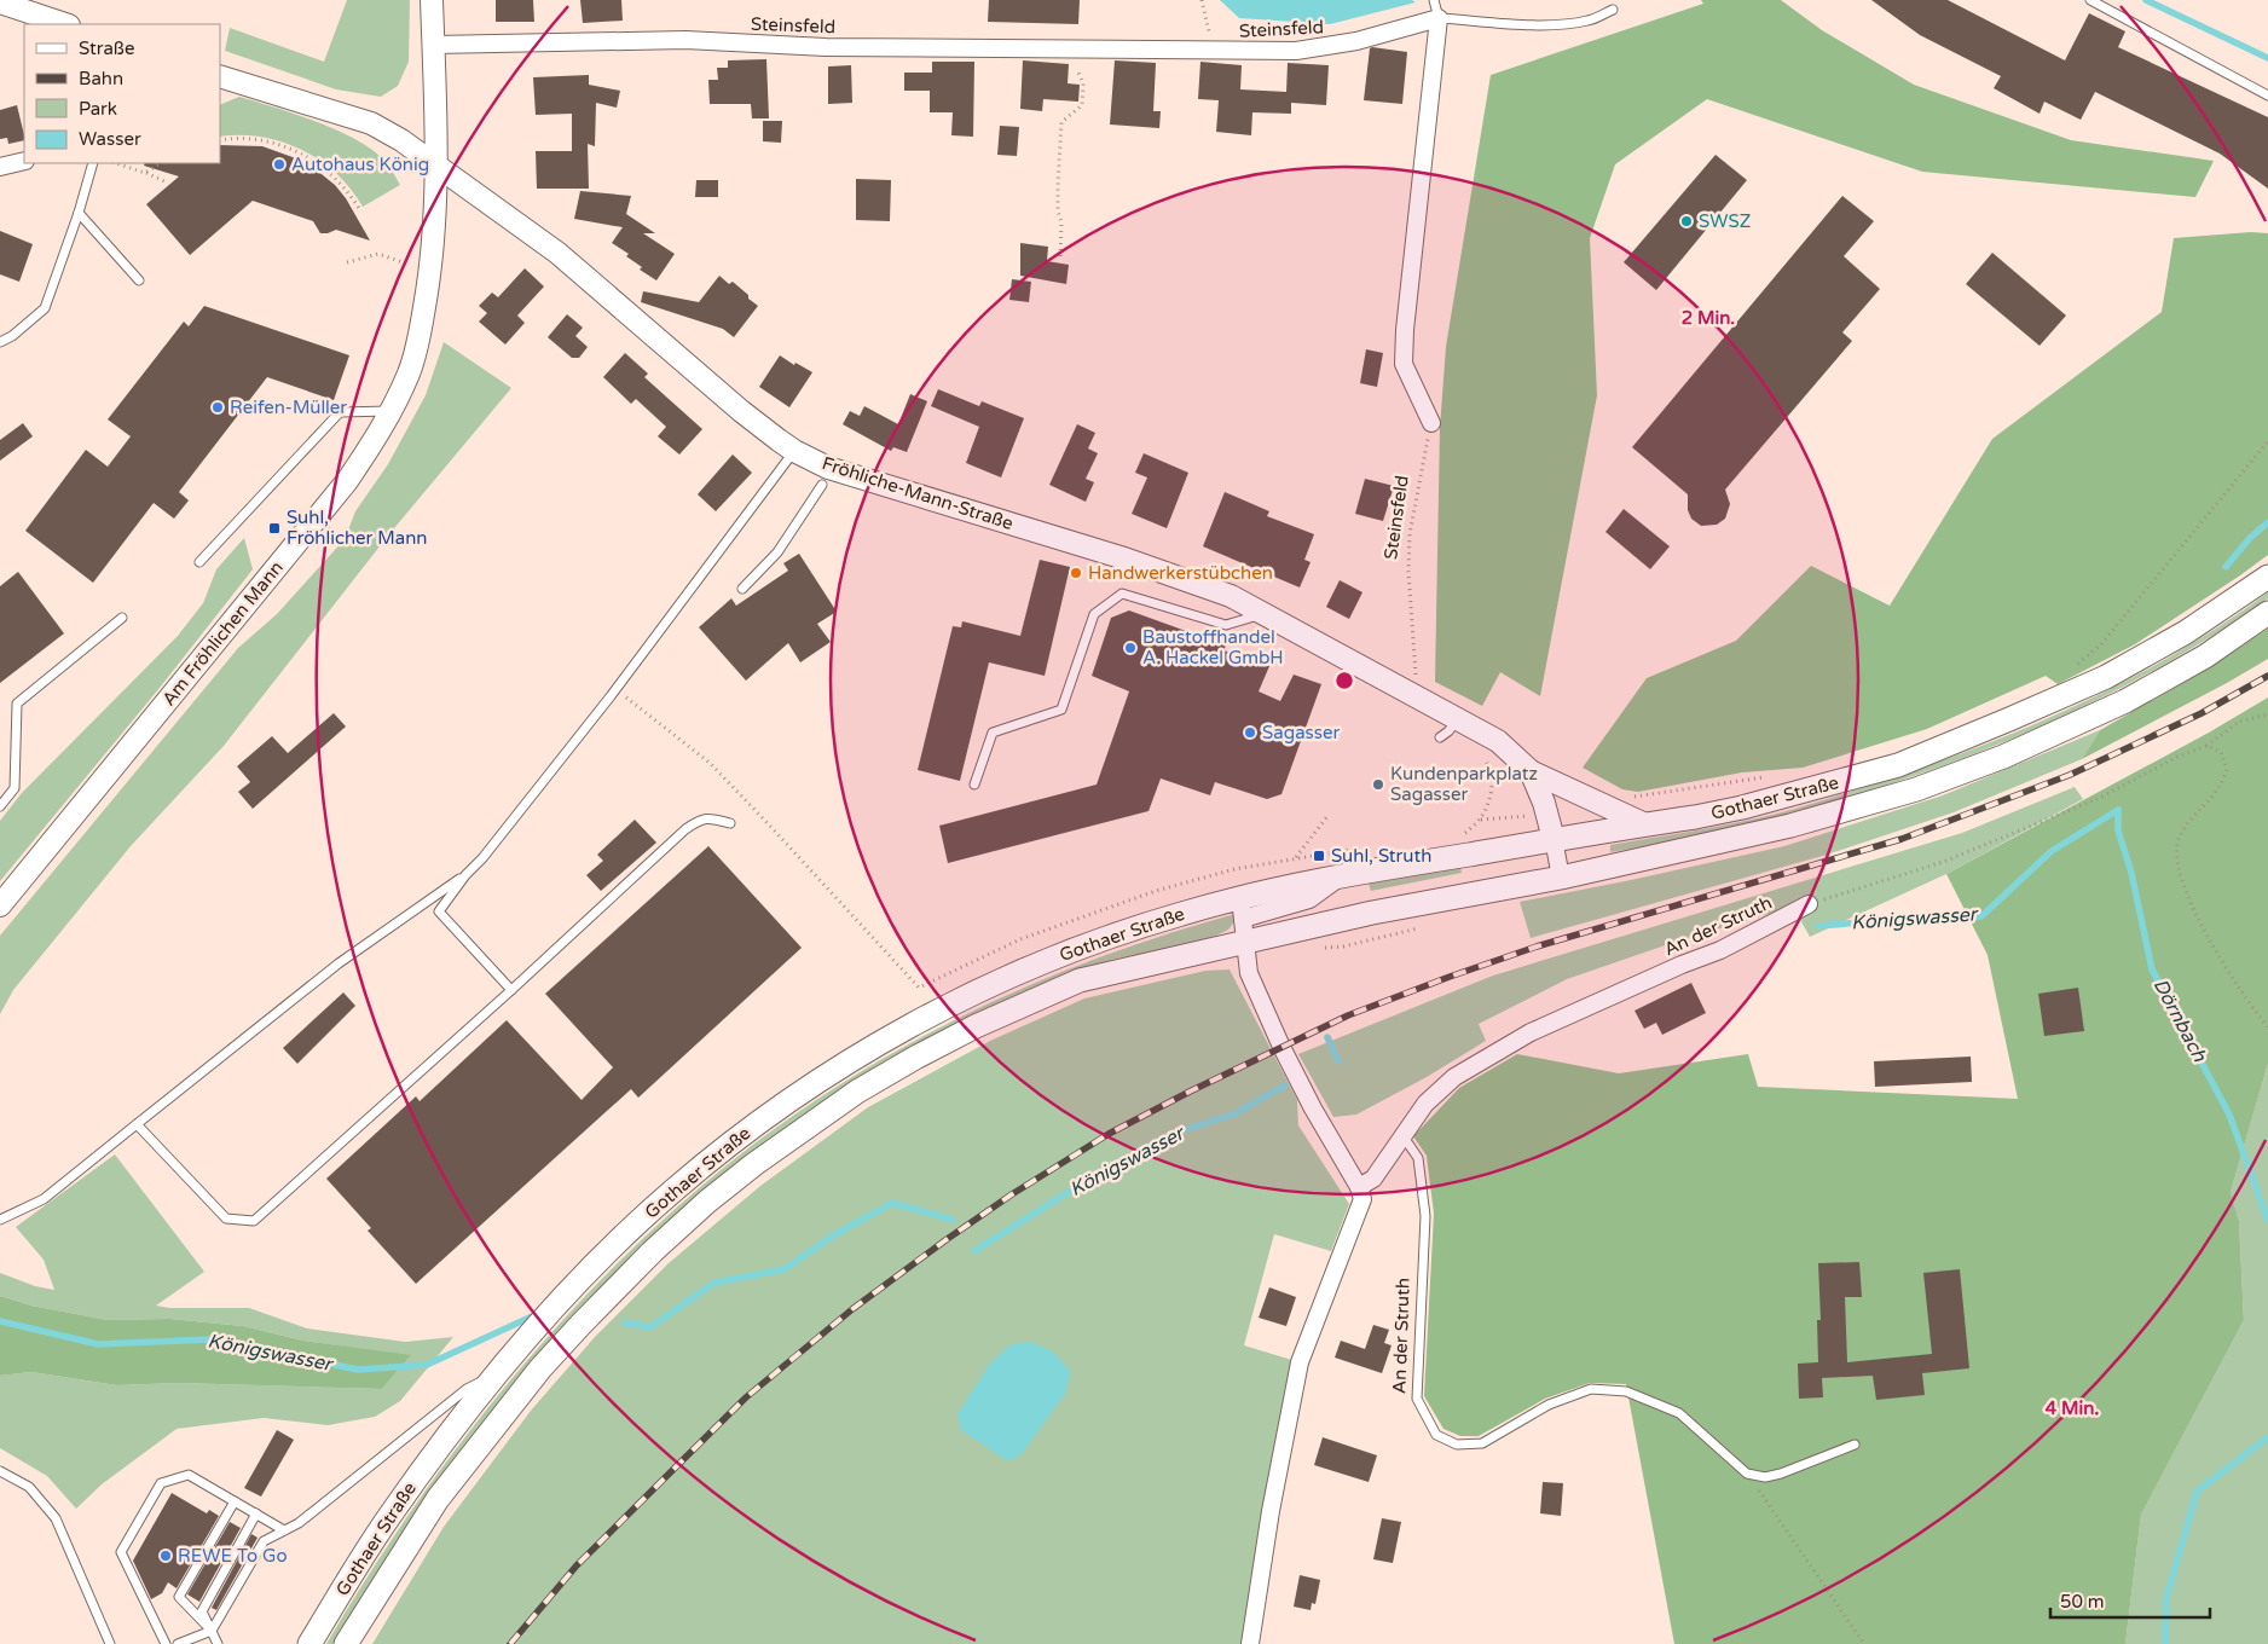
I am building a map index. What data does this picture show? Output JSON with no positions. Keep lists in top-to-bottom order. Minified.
{"streets":{"main road":["Gothaer Straße"],"street":["Steinsfeld","Fröhliche-Mann-Straße","Am Fröhlichen Mann","An der Struth"]},"crossings":[["Steinsfeld","Fröhliche-Mann-Straße"],["Steinsfeld","Am Fröhlichen Mann"],["Fröhliche-Mann-Straße","Am Fröhlichen Mann"],["Fröhliche-Mann-Straße","Gothaer Straße"]],"water":["Königswasser","Dörnbach"],"places":{"other":["Autohaus König","SWSZ","Reifen-Müller","Handwerkerstübchen","Baustoffhandel A. Hackel GmbH","Sagasser","Kundenparkplatz Sagasser","REWE To Go"],"transit":["Suhl, Fröhlicher Mann","Suhl, Struth"]},"legend":["Straße","Bahn","Park","Wasser"],"scale_bar":"50 m","rings":["2 Min.","4 Min."]}
